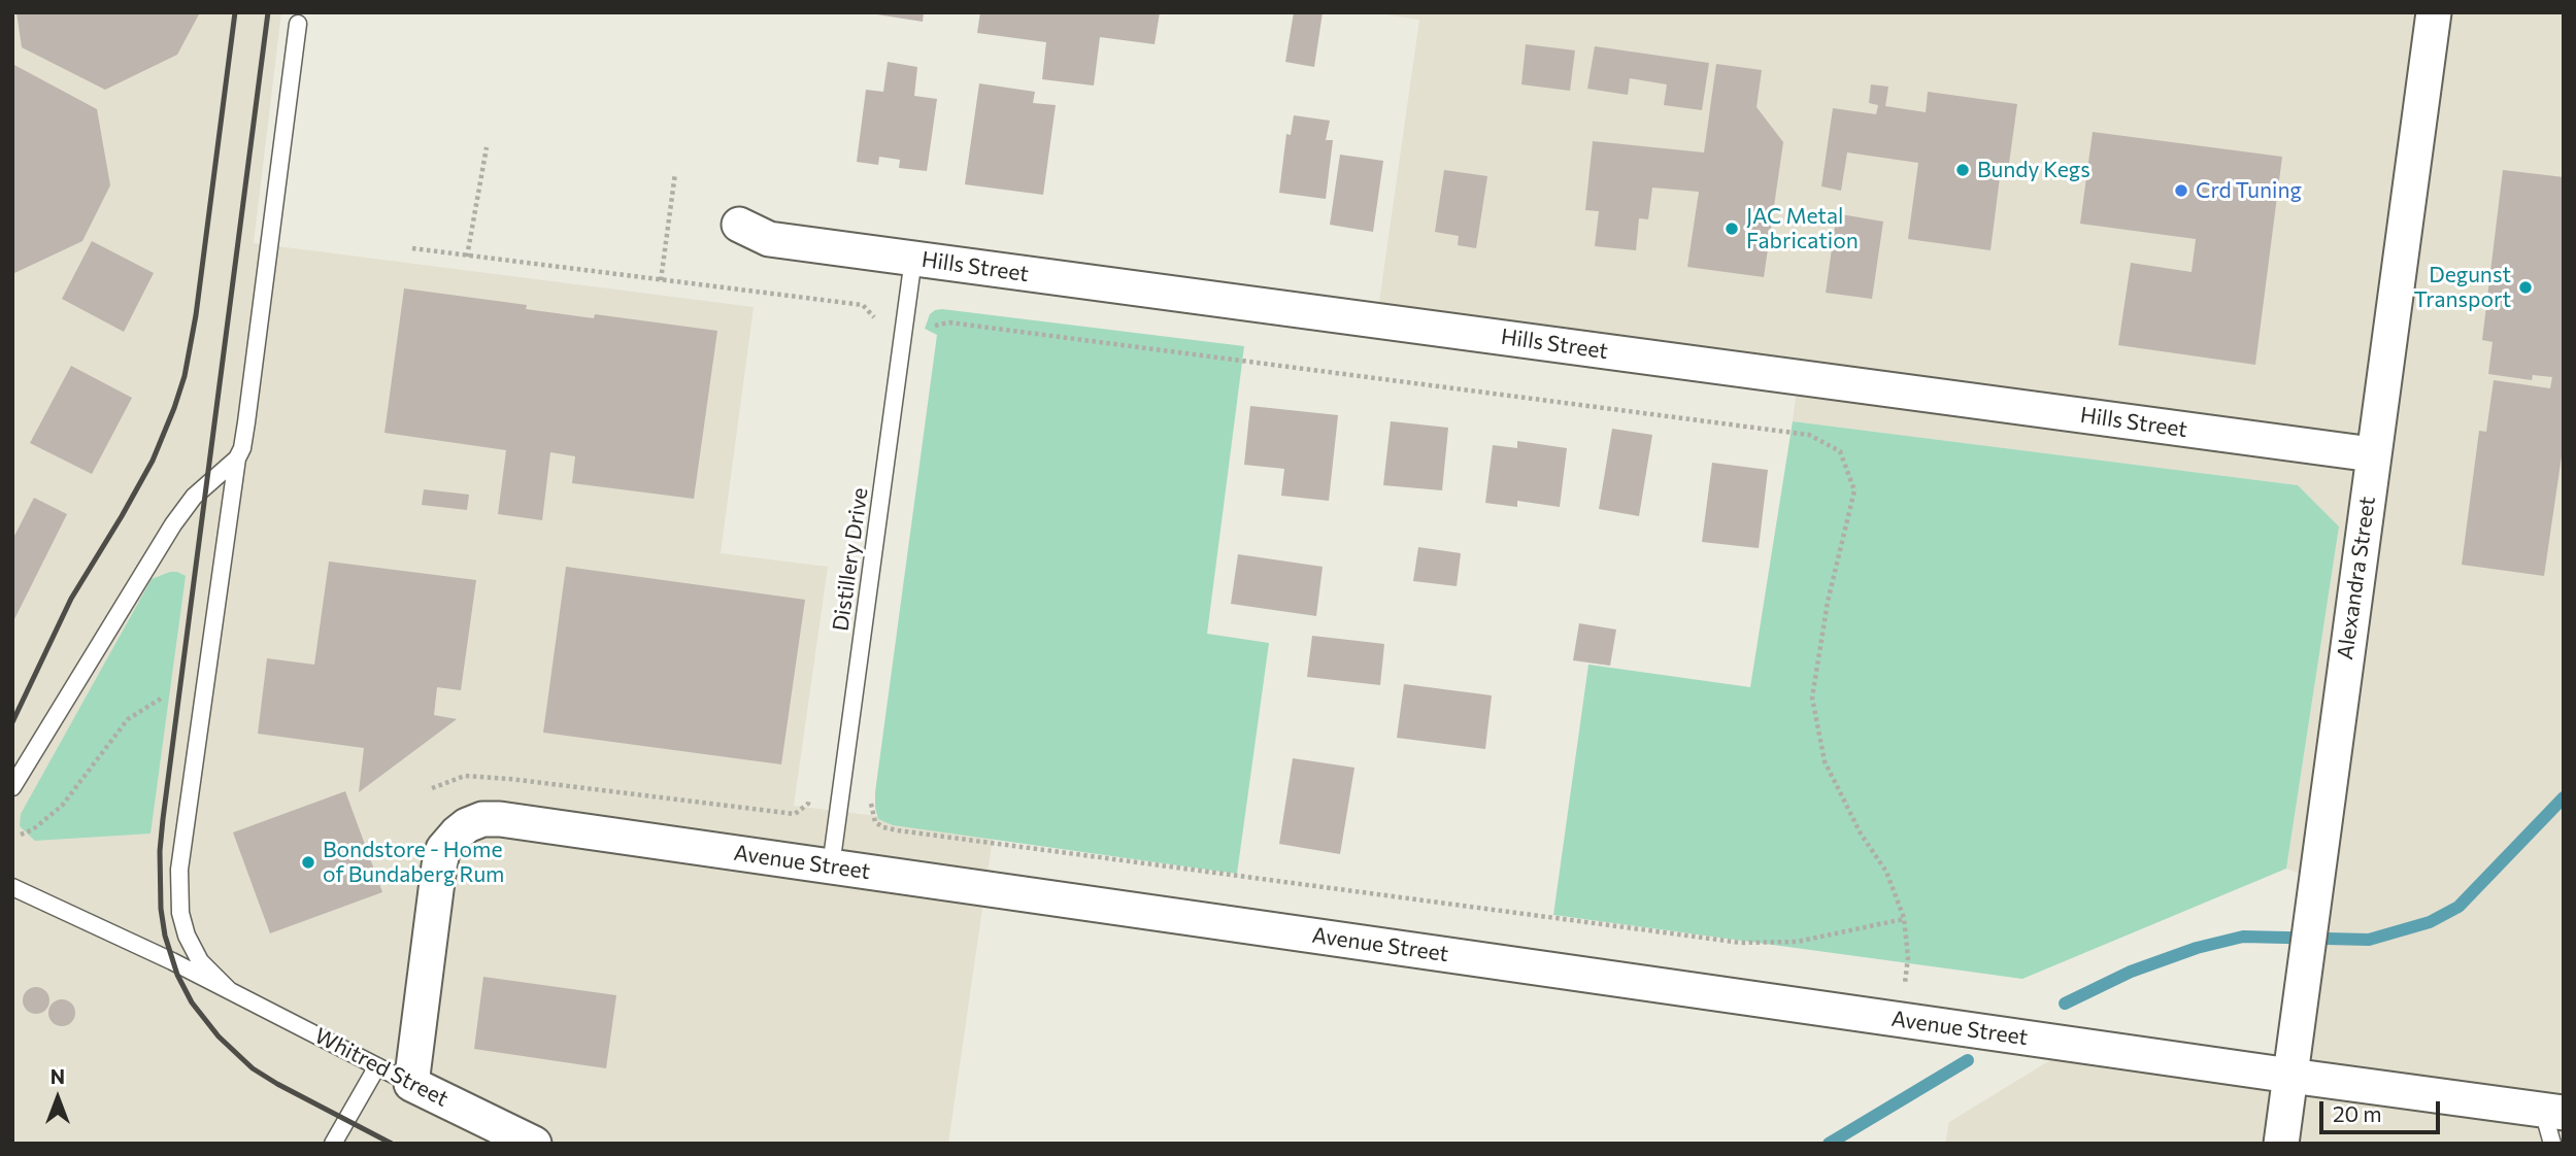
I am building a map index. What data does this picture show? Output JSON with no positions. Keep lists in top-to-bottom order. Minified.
{"streets":{"street":["Hills Street","Alexandra Street","Avenue Street","Whitred Street"],"lane":["Distillery Drive"]},"crossings":[["Hills Street","Distillery Drive"],["Hills Street","Alexandra Street"],["Distillery Drive","Avenue Street"],["Alexandra Street","Avenue Street"],["Avenue Street","Whitred Street"]],"places":["Bundy Kegs","Crd Tuning","JAC Metal Fabrication","Degunst Transport","Bondstore - Home of Bundaberg Rum"],"scale_bar":"20 m","north":"top"}
